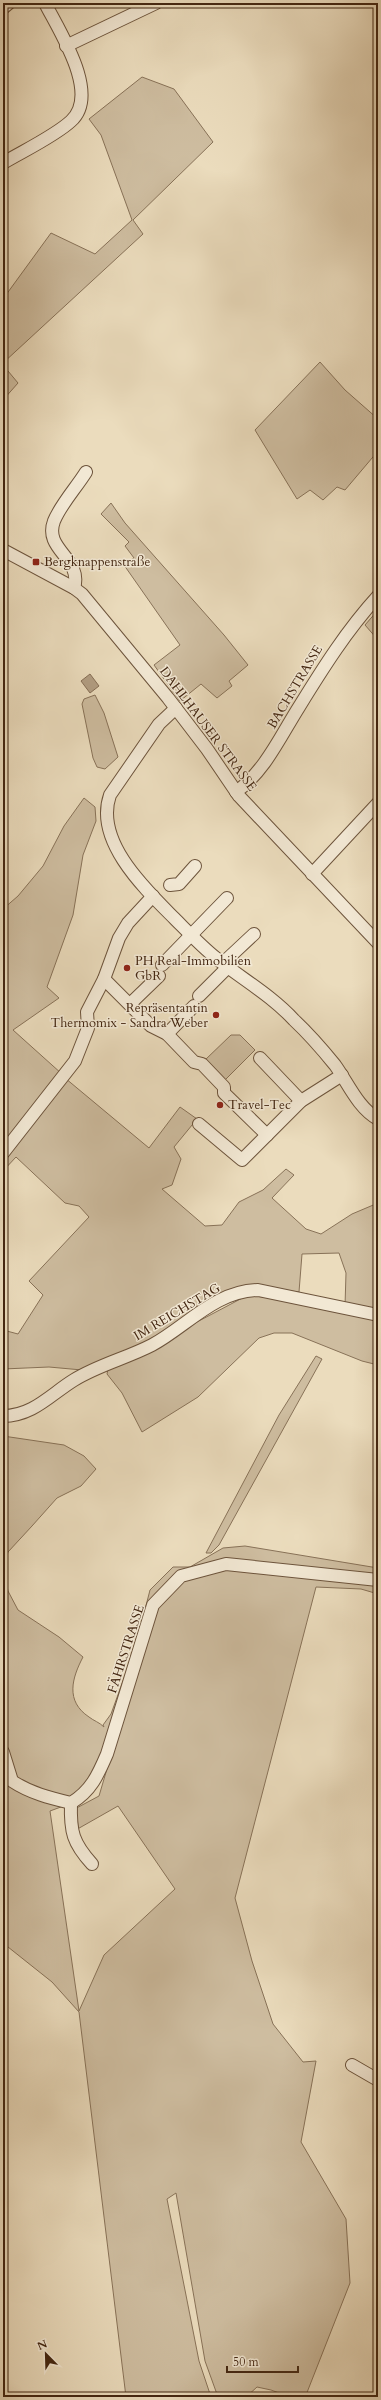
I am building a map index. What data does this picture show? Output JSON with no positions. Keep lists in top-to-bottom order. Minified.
{"streets":{"street":["BACHSTRASSE","DAHLHAUSER STRASSE","IM REICHSTAG","FÄHRSTRASSE"]},"crossings":[["BACHSTRASSE","DAHLHAUSER STRASSE"]],"places":{"transit":["Bergknappenstraße"],"other":["PH Real-Immobilien GbR","Repräsentantin Thermomix - Sandra Weber","Travel-Tec"]},"scale_bar":"50 m","north":"top left"}
